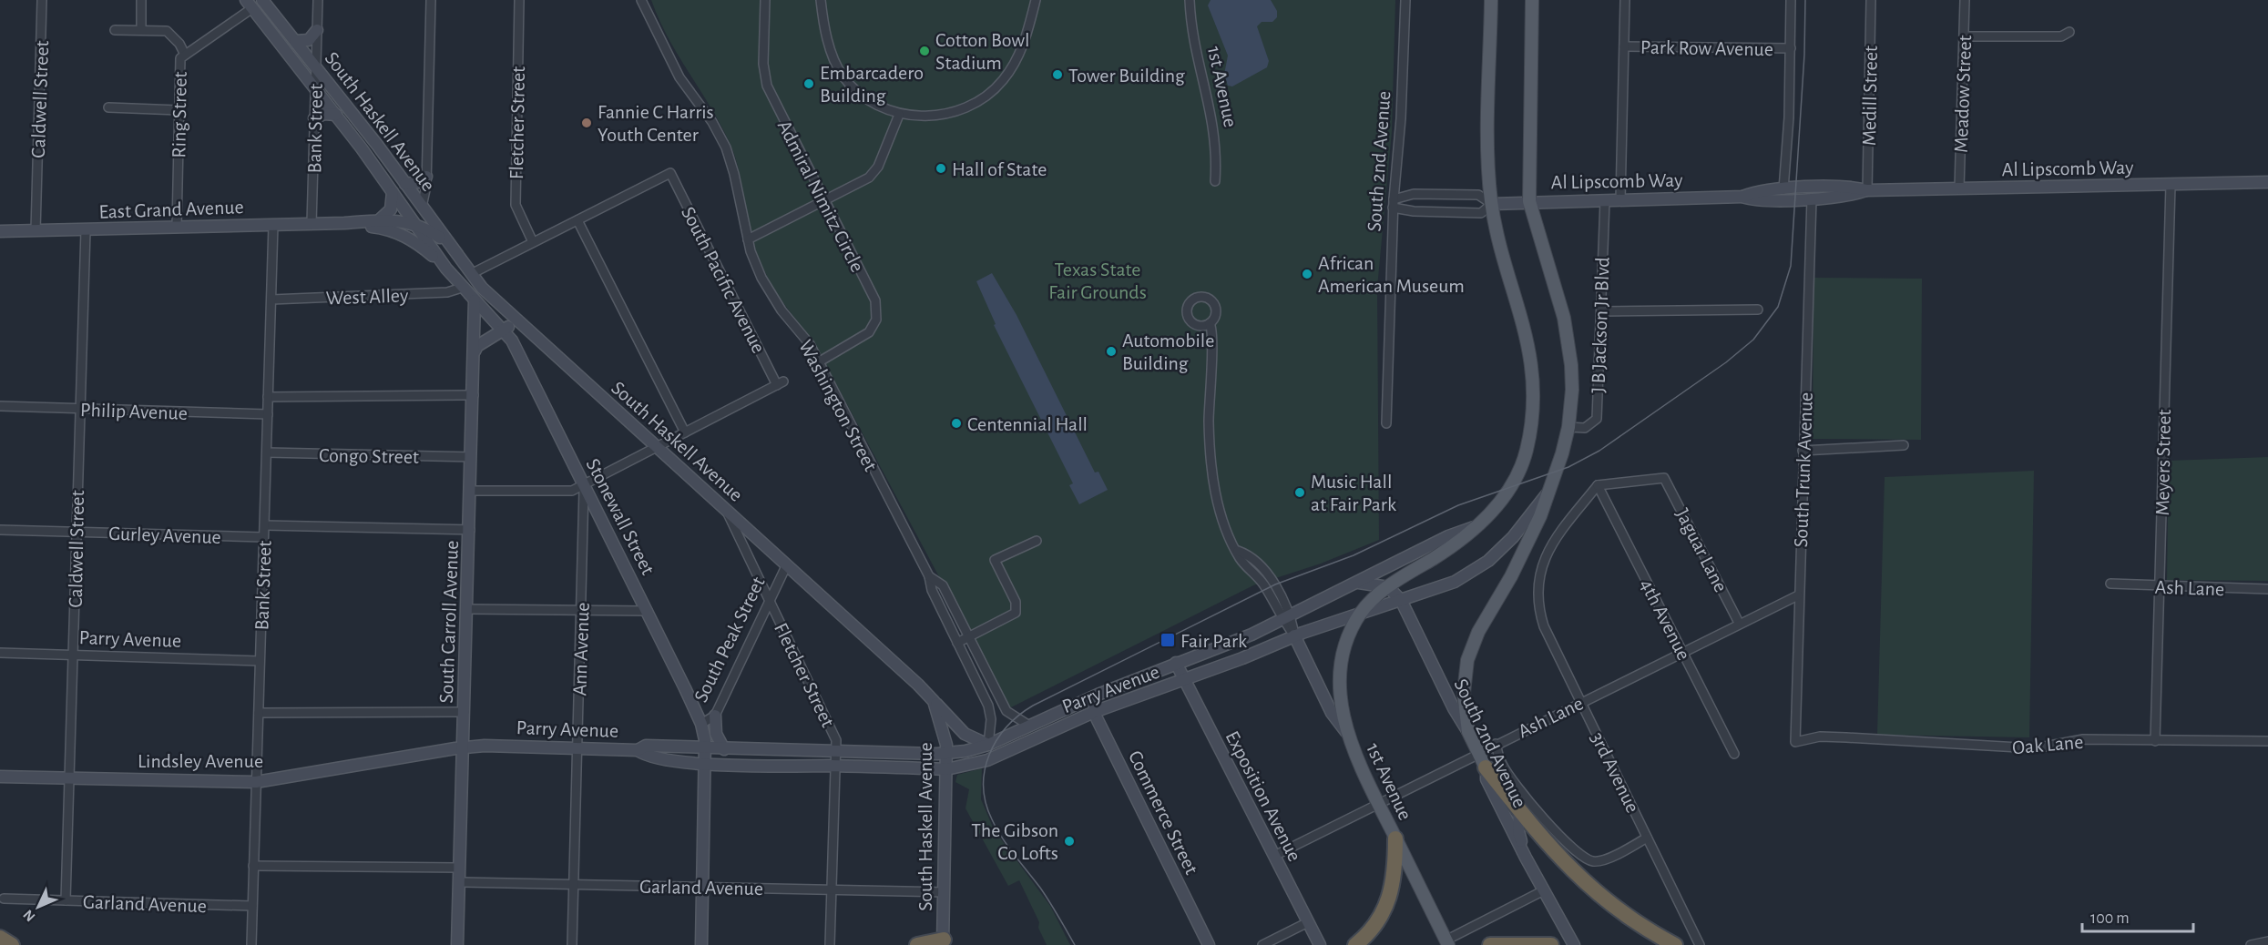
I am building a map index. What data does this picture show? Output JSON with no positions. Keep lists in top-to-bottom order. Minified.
{"streets":{"main road":["1st Avenue","South Haskell Avenue","South 2nd Avenue","Al Lipscomb Way","East Grand Avenue","Stonewall Street","South Carroll Avenue","Parry Avenue","Lindsley Avenue","Exposition Avenue","Commerce Street"],"street":["Park Row Avenue","Meadow Street","Medill Street","Caldwell Street","Ring Street","Fletcher Street","Bank Street","Admiral Nimitz Circle","South Pacific Avenue","West Alley","J B Jackson Jr Blvd","Washington Street","Philip Avenue","Congo Street","Meyers Street","South Trunk Avenue","Gurley Avenue","Jaguar Lane","Ash Lane","4th Avenue","South Peak Street","Ann Avenue","Oak Lane","3rd Avenue","Garland Avenue"]},"crossings":[["1st Avenue","Ash Lane"],["1st Avenue","Parry Avenue"],["Meadow Street","Al Lipscomb Way"],["Medill Street","Al Lipscomb Way"],["Caldwell Street","East Grand Avenue"],["Caldwell Street","Philip Avenue"],["Caldwell Street","Gurley Avenue"],["Caldwell Street","Parry Avenue"],["Caldwell Street","Lindsley Avenue"],["Caldwell Street","Garland Avenue"],["Ring Street","South Haskell Avenue"],["Ring Street","East Grand Avenue"],["South Haskell Avenue","Fletcher Street"],["South Haskell Avenue","Bank Street"],["South Haskell Avenue","East Grand Avenue"],["South Haskell Avenue","West Alley"],["South Haskell Avenue","Stonewall Street"],["South Haskell Avenue","South Carroll Avenue"],["South Haskell Avenue","Parry Avenue"],["South Haskell Avenue","South Peak Street"],["South Haskell Avenue","Garland Avenue"],["Fletcher Street","Parry Avenue"],["Fletcher Street","South Peak Street"],["Fletcher Street","Garland Avenue"],["Bank Street","East Grand Avenue"],["Bank Street","West Alley"],["Bank Street","Philip Avenue"],["Bank Street","Congo Street"],["Bank Street","Gurley Avenue"],["Bank Street","Parry Avenue"],["Bank Street","Lindsley Avenue"],["Bank Street","Garland Avenue"],["South 2nd Avenue","Ash Lane"],["South 2nd Avenue","Parry Avenue"],["Al Lipscomb Way","J B Jackson Jr Blvd"],["Al Lipscomb Way","Meyers Street"],["Al Lipscomb Way","South Trunk Avenue"],["Admiral Nimitz Circle","Washington Street"],["Washington Street","Parry Avenue"],["Congo Street","South Carroll Avenue"],["Meyers Street","Ash Lane"],["Meyers Street","Oak Lane"],["South Trunk Avenue","Ash Lane"],["South Trunk Avenue","Oak Lane"],["Stonewall Street","South Carroll Avenue"],["Stonewall Street","Parry Avenue"],["Stonewall Street","South Peak Street"],["Stonewall Street","Ann Avenue"],["Jaguar Lane","Ash Lane"],["Jaguar Lane","4th Avenue"],["Jaguar Lane","3rd Avenue"],["Ash Lane","4th Avenue"],["Ash Lane","3rd Avenue"],["Ash Lane","Exposition Avenue"],["4th Avenue","3rd Avenue"],["South Carroll Avenue","Parry Avenue"],["South Carroll Avenue","Lindsley Avenue"],["South Carroll Avenue","Garland Avenue"],["Parry Avenue","Ann Avenue"],["Parry Avenue","Lindsley Avenue"],["Parry Avenue","Exposition Avenue"],["Parry Avenue","Commerce Street"],["Ann Avenue","Garland Avenue"]],"parks":["Texas State Fair Grounds"],"places":{"other":["Cotton Bowl Stadium","Tower Building","Embarcadero Building","Fannie C Harris Youth Center","Hall of State","African American Museum","Automobile Building","Centennial Hall","Music Hall at Fair Park","The Gibson Co Lofts"],"transit":["Fair Park"]},"scale_bar":"100 m","north":"bottom left"}
